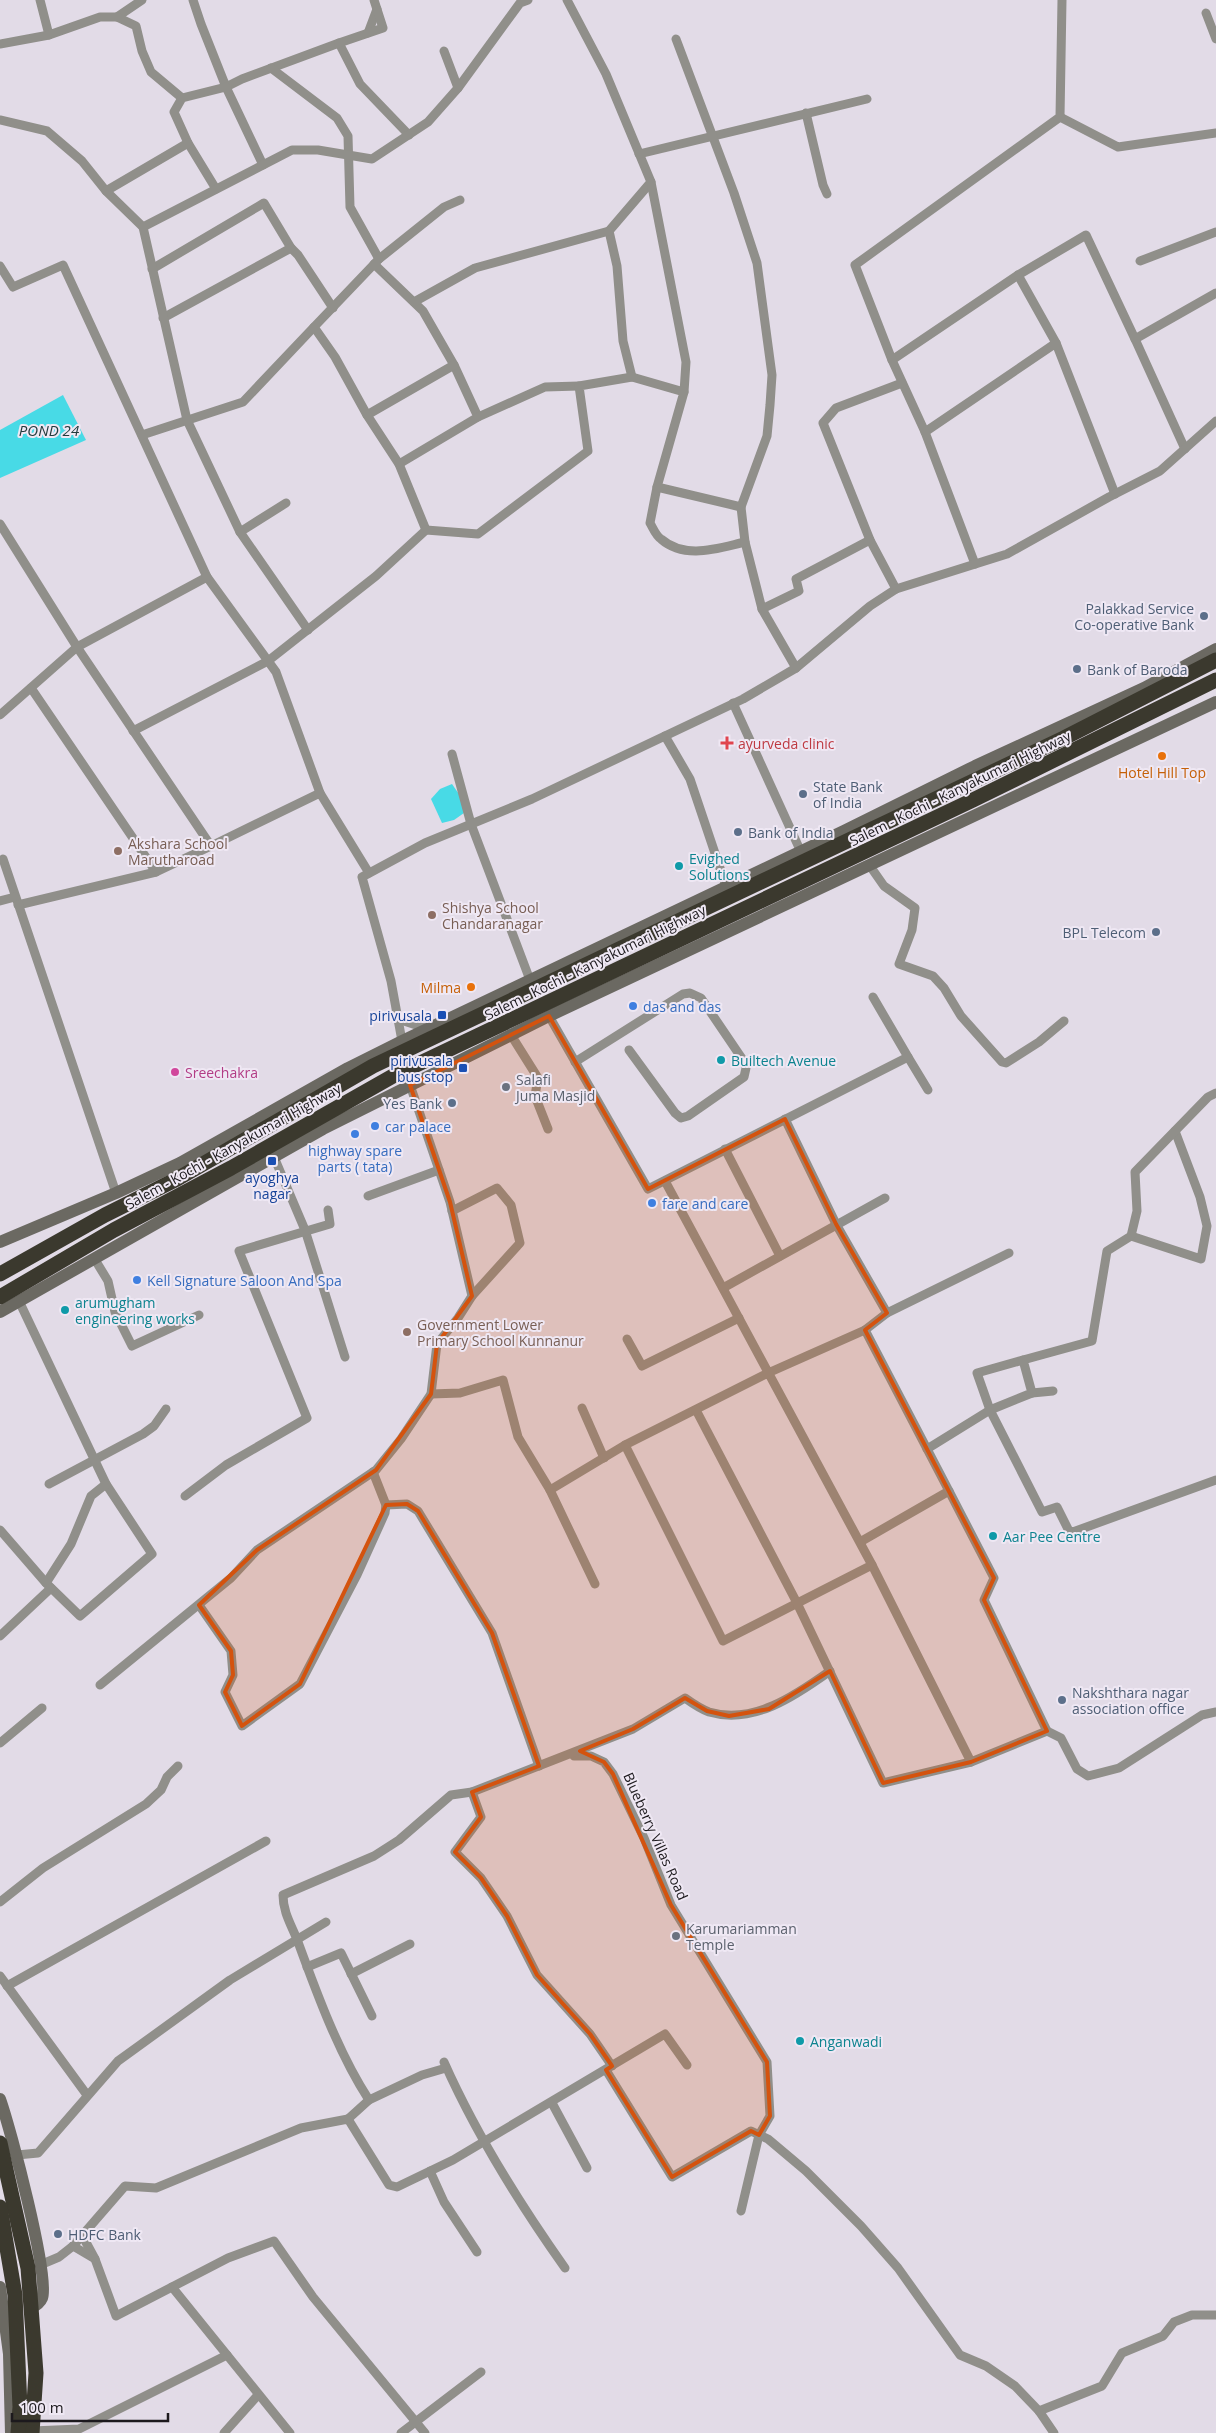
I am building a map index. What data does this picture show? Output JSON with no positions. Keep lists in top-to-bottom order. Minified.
{"streets":{"highway":["Salem - Kochi - Kanyakumari Highway"],"street":["Blueberry Villas Road"]},"water":["POND 24"],"places":{"other":["Palakkad Service Co-operative Bank","Bank of Baroda","Hotel Hill Top","State Bank of India","Bank of India","Akshara School Marutharoad","Evighed Solutions","Shishya School Chandaranagar","BPL Telecom","Milma","das and das","Builtech Avenue","Sreechakra","Salafi Juma Masjid","Yes Bank","car palace","highway spare parts ( tata)","fare and care","Kell Signature Saloon And Spa","arumugham engineering works","Government Lower Primary School Kunnanur","Aar Pee Centre","Nakshthara nagar association office","Karumariamman Temple","Anganwadi","HDFC Bank"],"health":["ayurveda clinic"],"transit":["pirivusala","pirivusala bus stop","ayoghya nagar"]},"scale_bar":"100 m"}
